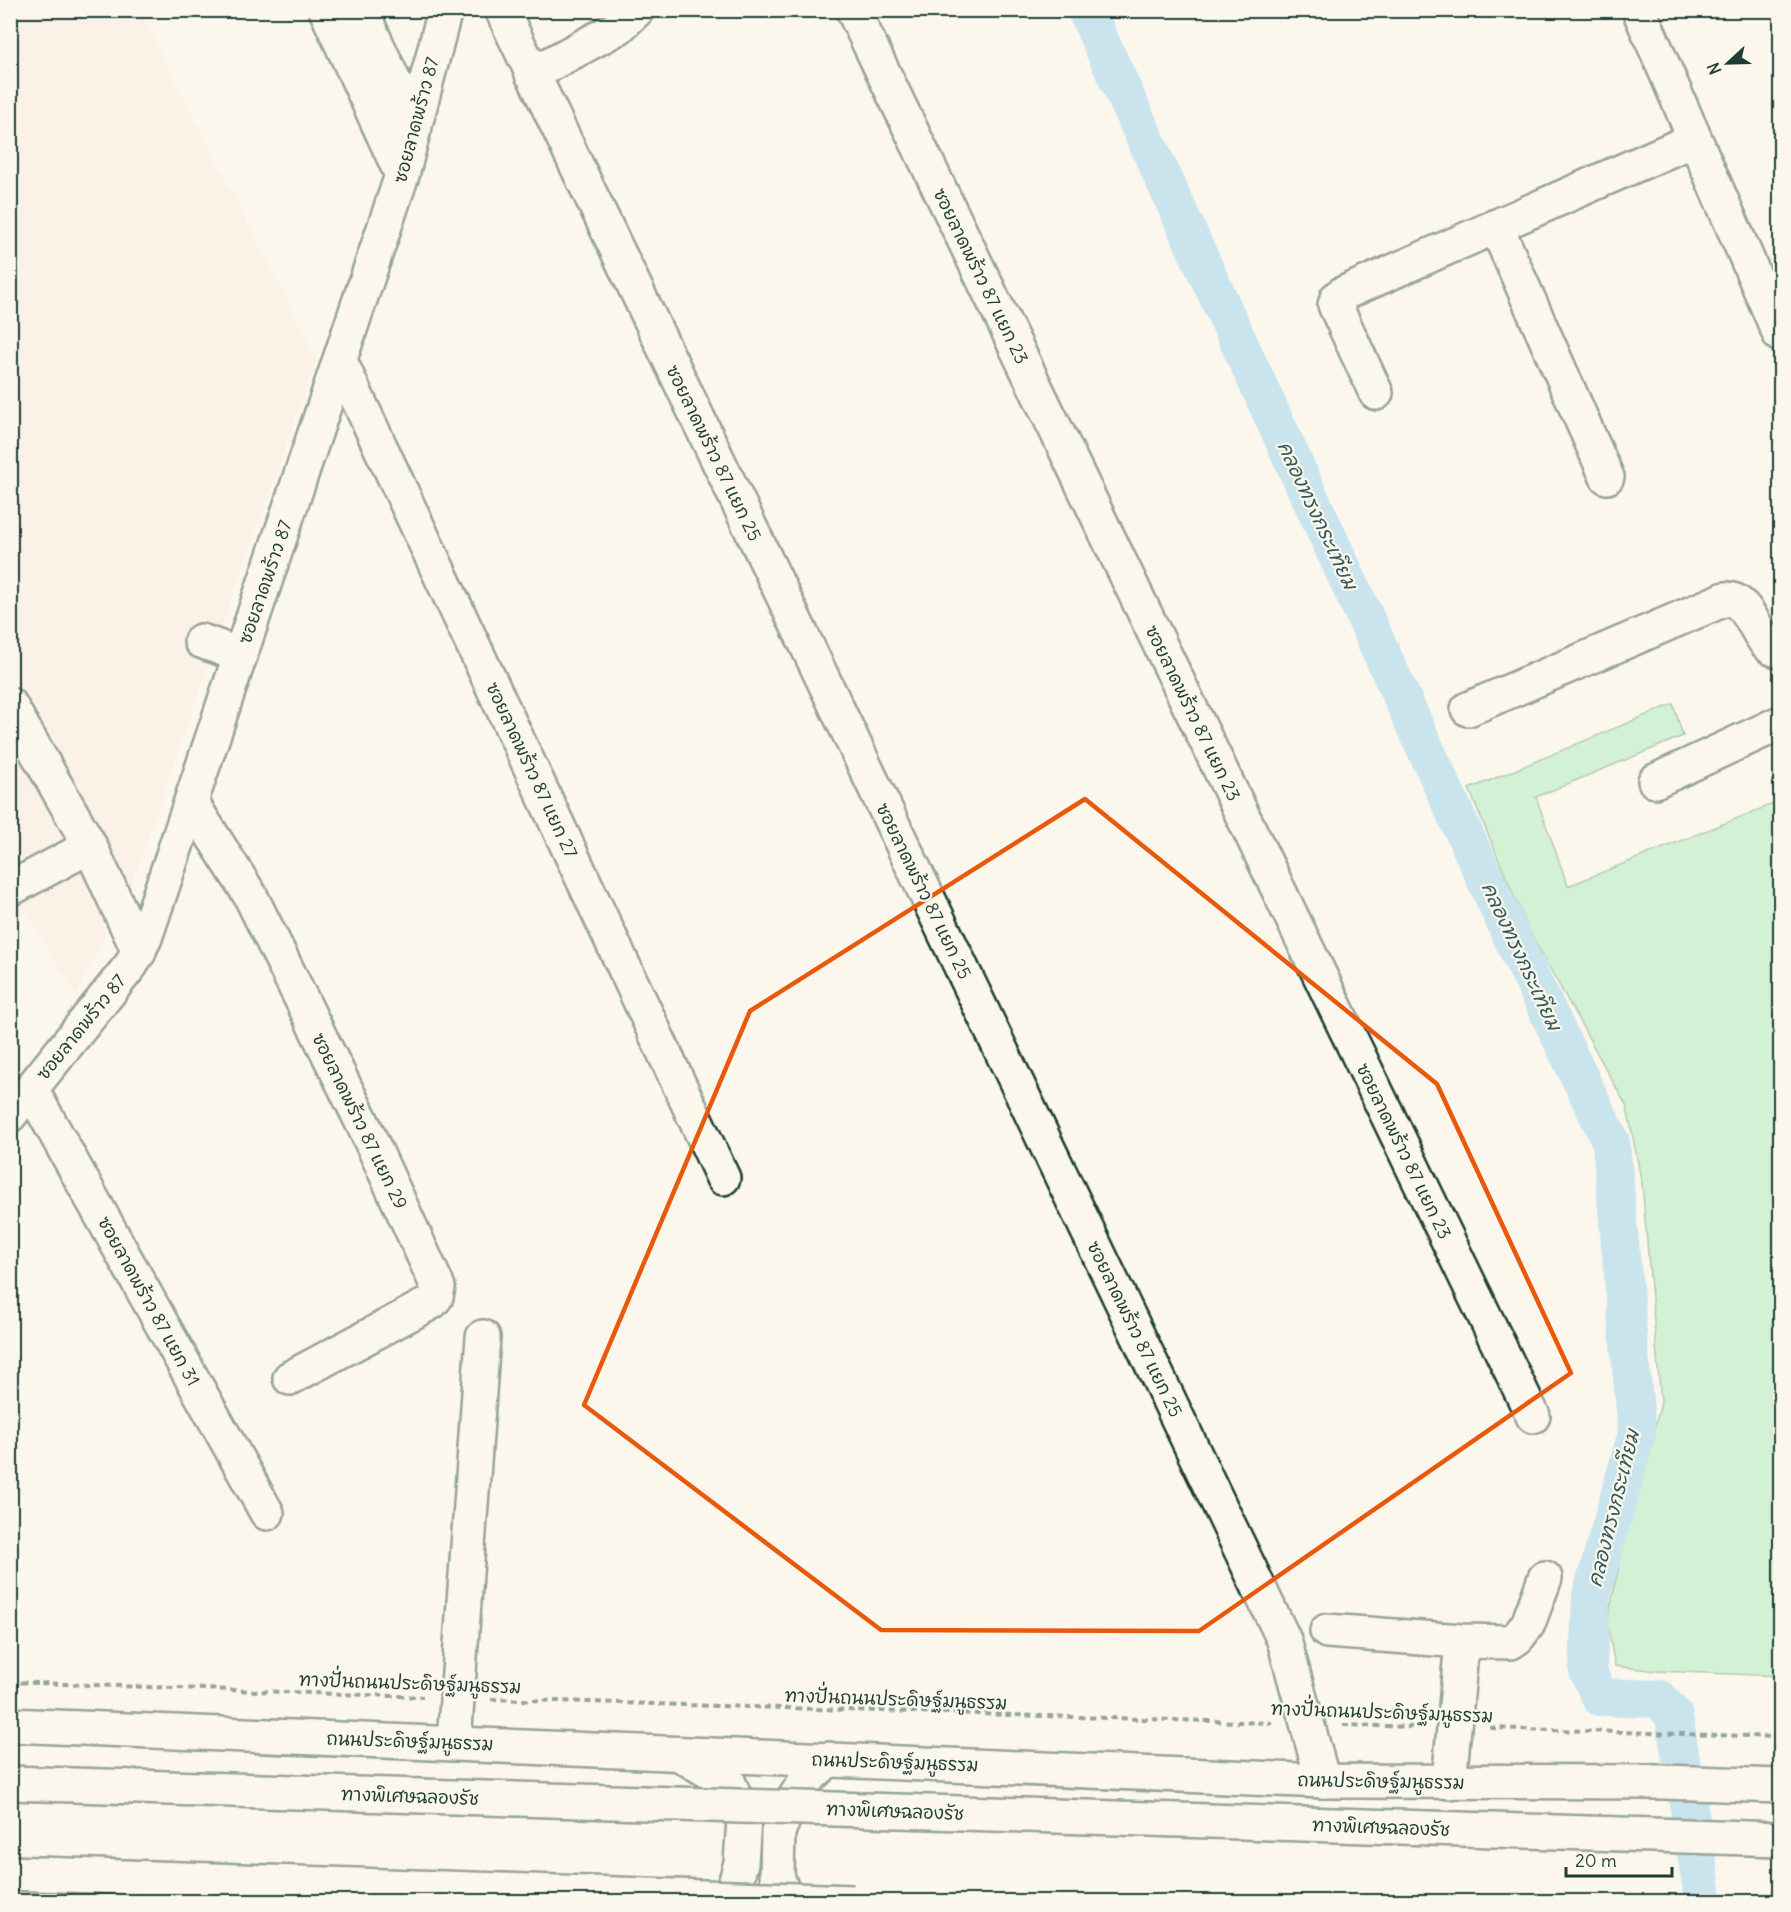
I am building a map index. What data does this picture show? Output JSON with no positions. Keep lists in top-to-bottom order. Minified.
{"streets":{"main road":["ซอยลาดพร้าว 87","ซอยลาดพร้าว 87 แยก 23","ซอยลาดพร้าว 87 แยก 25","ซอยลาดพร้าว 87 แยก 27","ซอยลาดพร้าว 87 แยก 29","ซอยลาดพร้าว 87 แยก 31","ถนนประดิษฐ์มนูธรรม","ทางพิเศษฉลองรัช"],"path":["ทางปั่นถนนประดิษฐ์มนูธรรม"]},"crossings":[["ซอยลาดพร้าว 87","ซอยลาดพร้าว 87 แยก 27"],["ซอยลาดพร้าว 87","ซอยลาดพร้าว 87 แยก 29"],["ซอยลาดพร้าว 87","ซอยลาดพร้าว 87 แยก 31"],["ซอยลาดพร้าว 87 แยก 25","ทางปั่นถนนประดิษฐ์มนูธรรม"],["ซอยลาดพร้าว 87 แยก 25","ถนนประดิษฐ์มนูธรรม"]],"water":["คลองทรงกระเทียม"],"scale_bar":"20 m","north":"left"}
